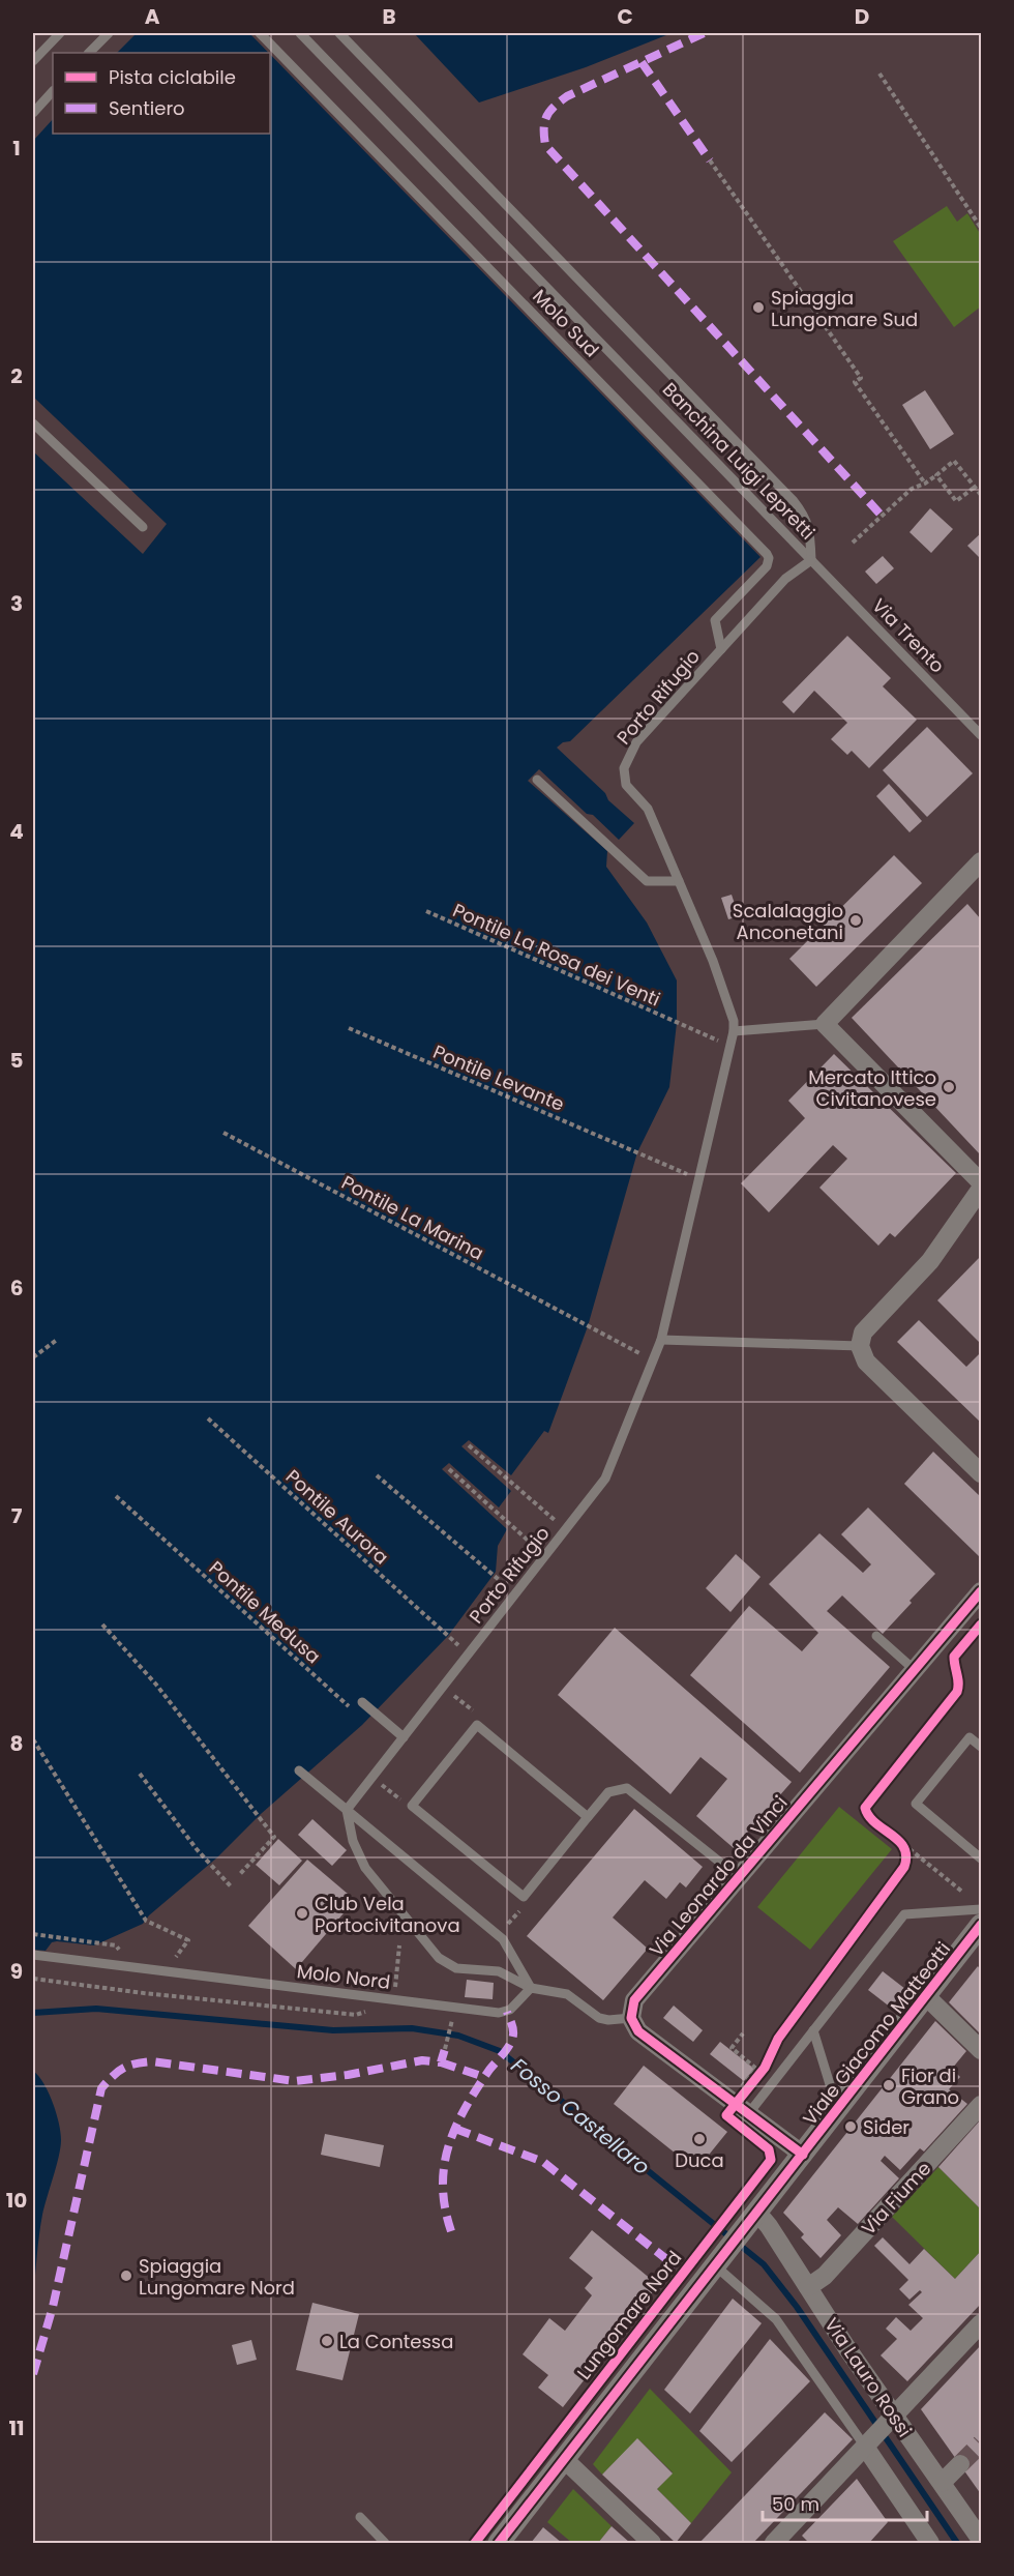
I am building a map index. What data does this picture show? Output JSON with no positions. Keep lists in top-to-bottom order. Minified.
{"streets":{"street":["Via Leonardo da Vinci","Viale Giacomo Matteotti","Via Fiume","Via Lauro Rossi"],"lane":["Molo Sud","Banchina Luigi Lepretti","Via Trento","Porto Rifugio","Molo Nord"],"path":["Pontile La Rosa dei Venti","Pontile Levante","Pontile La Marina","Pontile Aurora","Pontile Medusa"],"cycle path":["Lungomare Nord"]},"crossings":[["Molo Sud","Porto Rifugio"],["Banchina Luigi Lepretti","Via Trento"],["Banchina Luigi Lepretti","Porto Rifugio"],["Via Trento","Porto Rifugio"],["Porto Rifugio","Pontile La Rosa dei Venti"],["Porto Rifugio","Pontile Levante"],["Porto Rifugio","Pontile La Marina"],["Viale Giacomo Matteotti","Via Lauro Rossi"],["Via Fiume","Via Lauro Rossi"]],"water":["Fosso Castellaro"],"places":["Spiaggia Lungomare Sud","Scalalaggio Anconetani","Mercato Ittico Civitanovese","Club Vela Portocivitanova","Fior di Grano","Sider","Duca","Spiaggia Lungomare Nord","La Contessa"],"legend":["Pista ciclabile","Sentiero"],"scale_bar":"50 m","grid":{"columns":["A","B","C","D"],"rows":["1","2","3","4","5","6","7","8","9","10","11"]}}
